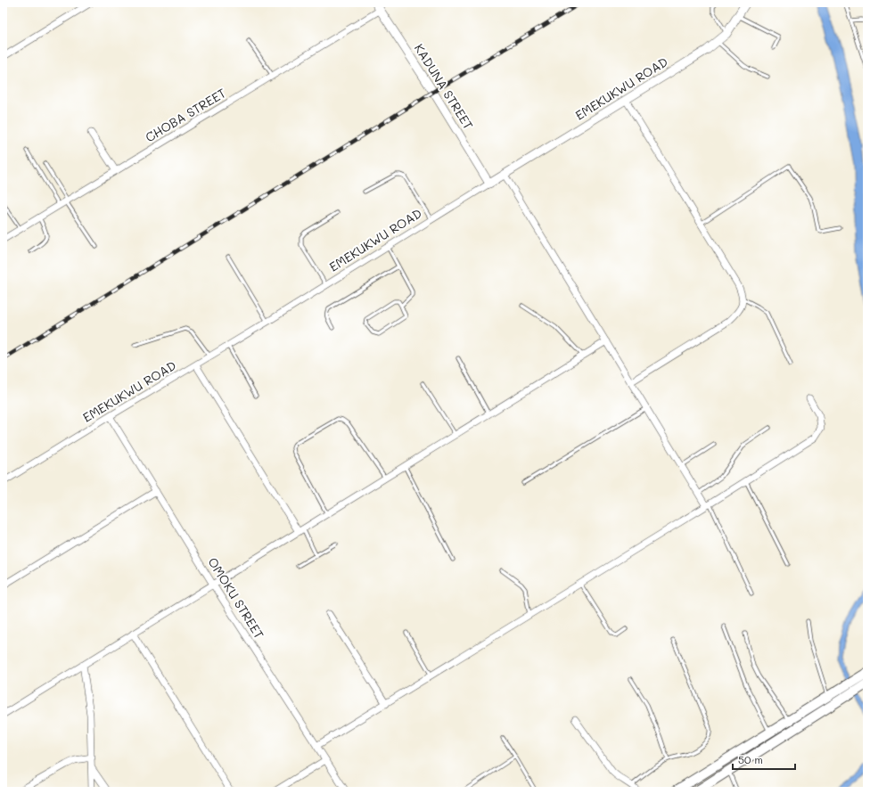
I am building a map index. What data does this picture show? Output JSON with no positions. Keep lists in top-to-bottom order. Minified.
{"streets":{"street":["KADUNA STREET","EMEKUKWU ROAD","CHOBA STREET","OMOKU STREET"]},"crossings":[["KADUNA STREET","EMEKUKWU ROAD"],["KADUNA STREET","CHOBA STREET"],["EMEKUKWU ROAD","OMOKU STREET"]],"scale_bar":"50 m"}
